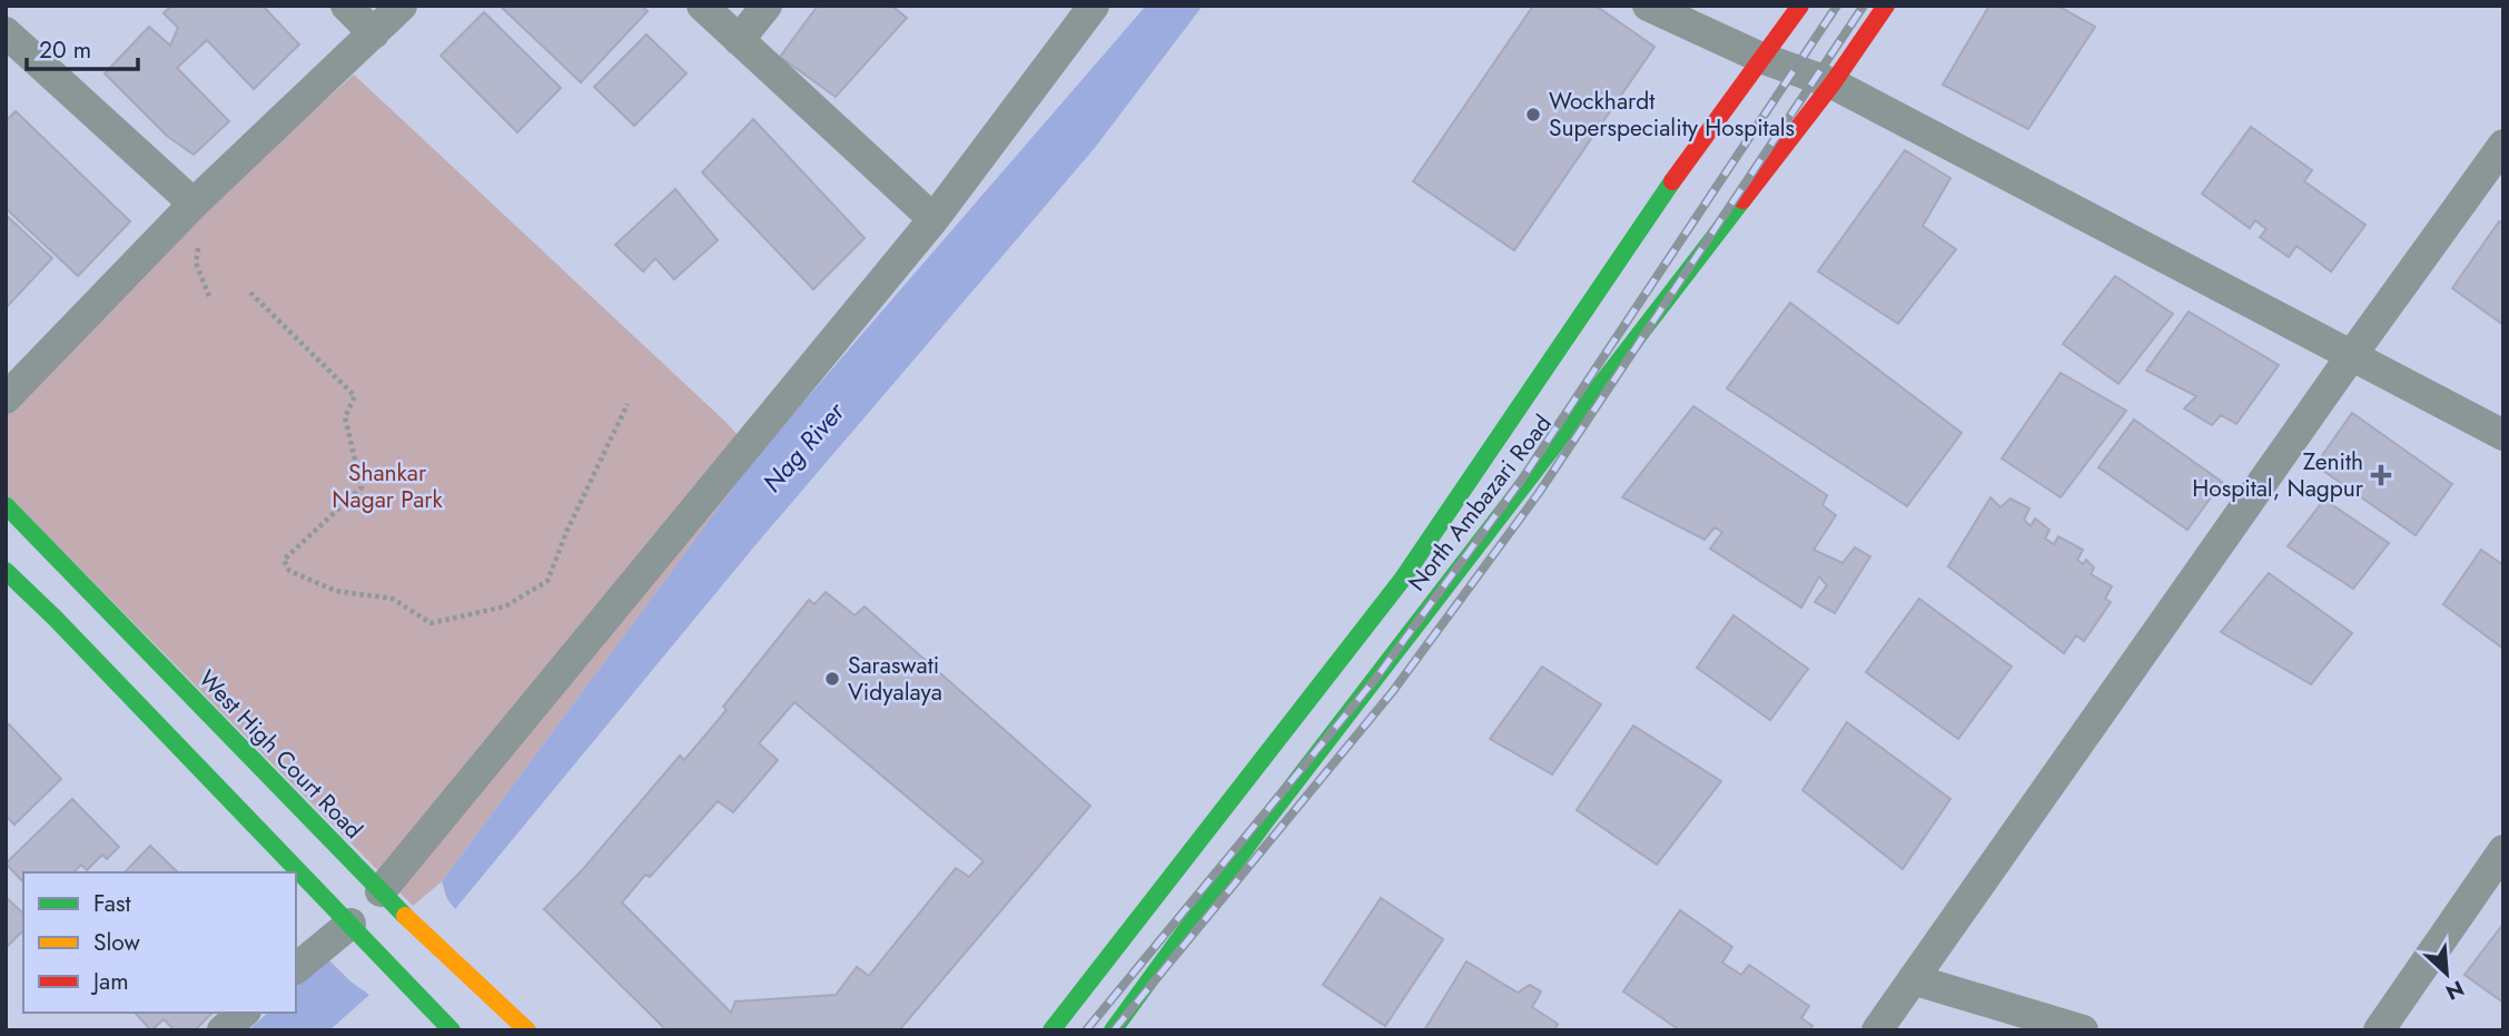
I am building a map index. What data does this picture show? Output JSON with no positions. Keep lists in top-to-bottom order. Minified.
{"streets":{"main road":["North Ambazari Road","West High Court Road"]},"water":["Nag River"],"parks":["Shankar Nagar Park"],"places":{"other":["Wockhardt Superspeciality Hospitals","Saraswati Vidyalaya"],"health":["Zenith Hospital, Nagpur"]},"legend":["Fast","Slow","Jam"],"scale_bar":"20 m","north":"bottom right"}
